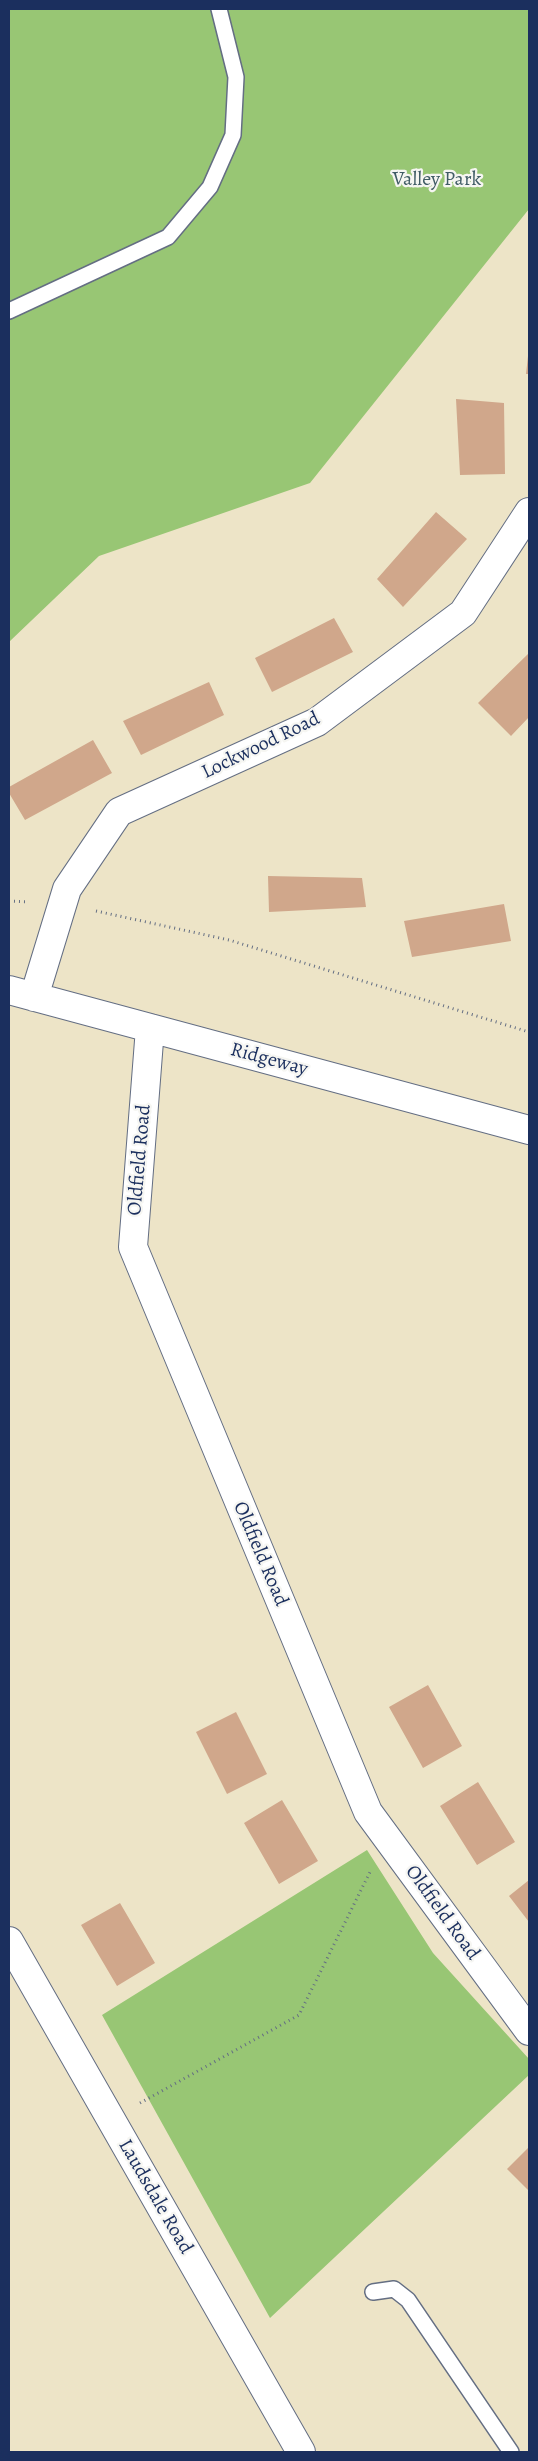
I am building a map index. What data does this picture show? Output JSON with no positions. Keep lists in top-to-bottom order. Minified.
{"streets":{"street":["Lockwood Road","Ridgeway","Oldfield Road","Laudsdale Road"]},"crossings":[["Lockwood Road","Ridgeway"],["Ridgeway","Oldfield Road"]],"parks":["Valley Park"]}
